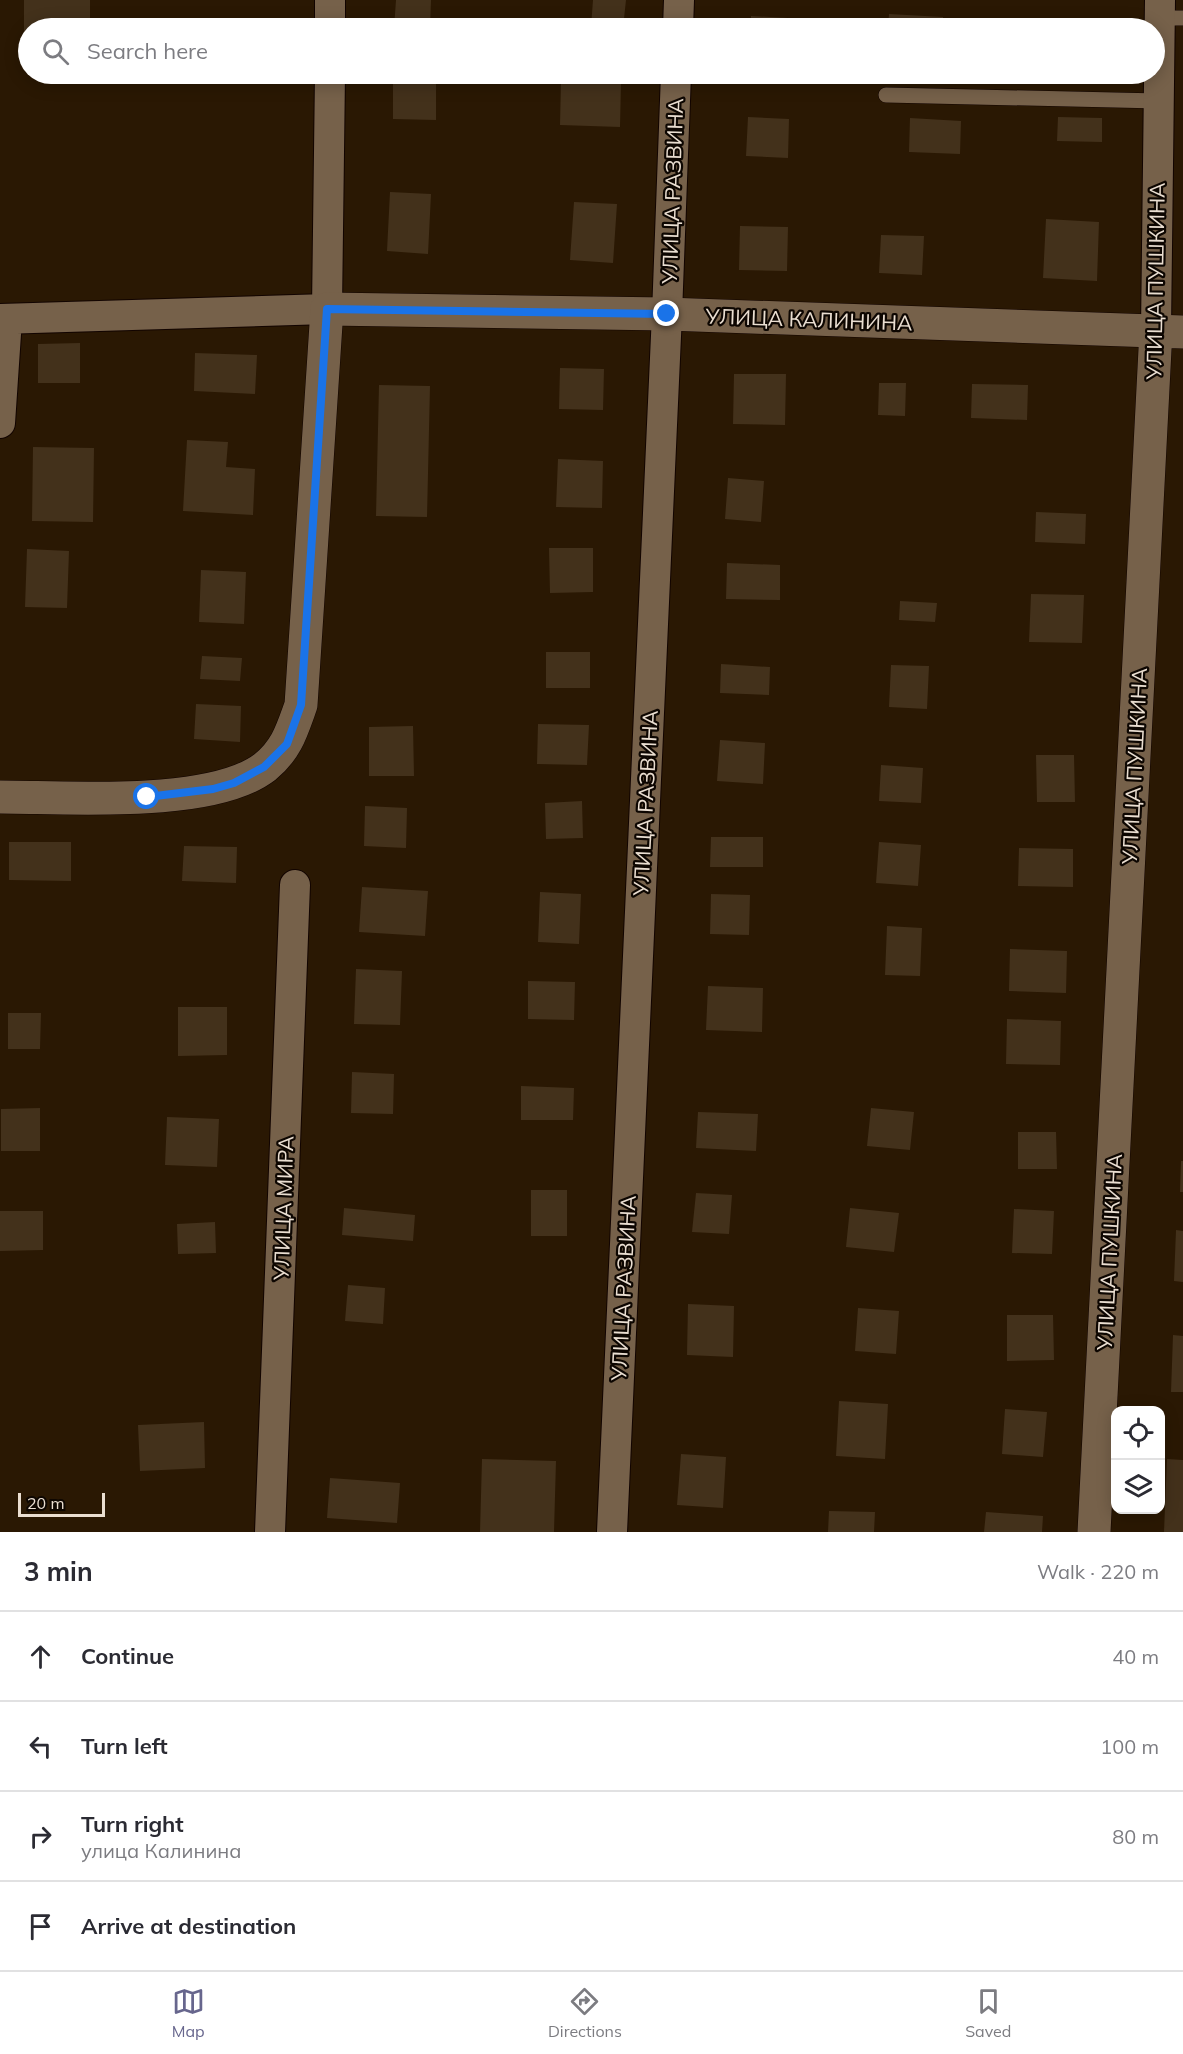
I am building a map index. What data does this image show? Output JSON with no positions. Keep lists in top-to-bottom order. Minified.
{"streets":{"street":["УЛИЦА РАЗВИНА","УЛИЦА ПУШКИНА","УЛИЦА КАЛИНИНА","УЛИЦА МИРА"]},"crossings":[["УЛИЦА РАЗВИНА","УЛИЦА КАЛИНИНА"],["УЛИЦА ПУШКИНА","УЛИЦА КАЛИНИНА"]],"scale_bar":"20 m","page":{"search":"Search here","scale":"20 m","heading":["3 min","Walk · 220 m"],"list":[["Continue","40 m"],["Turn left","100 m"],["Turn right","улица Калинина","80 m"],"Arrive at destination"],"nav":["Map","Directions","Saved"]}}
